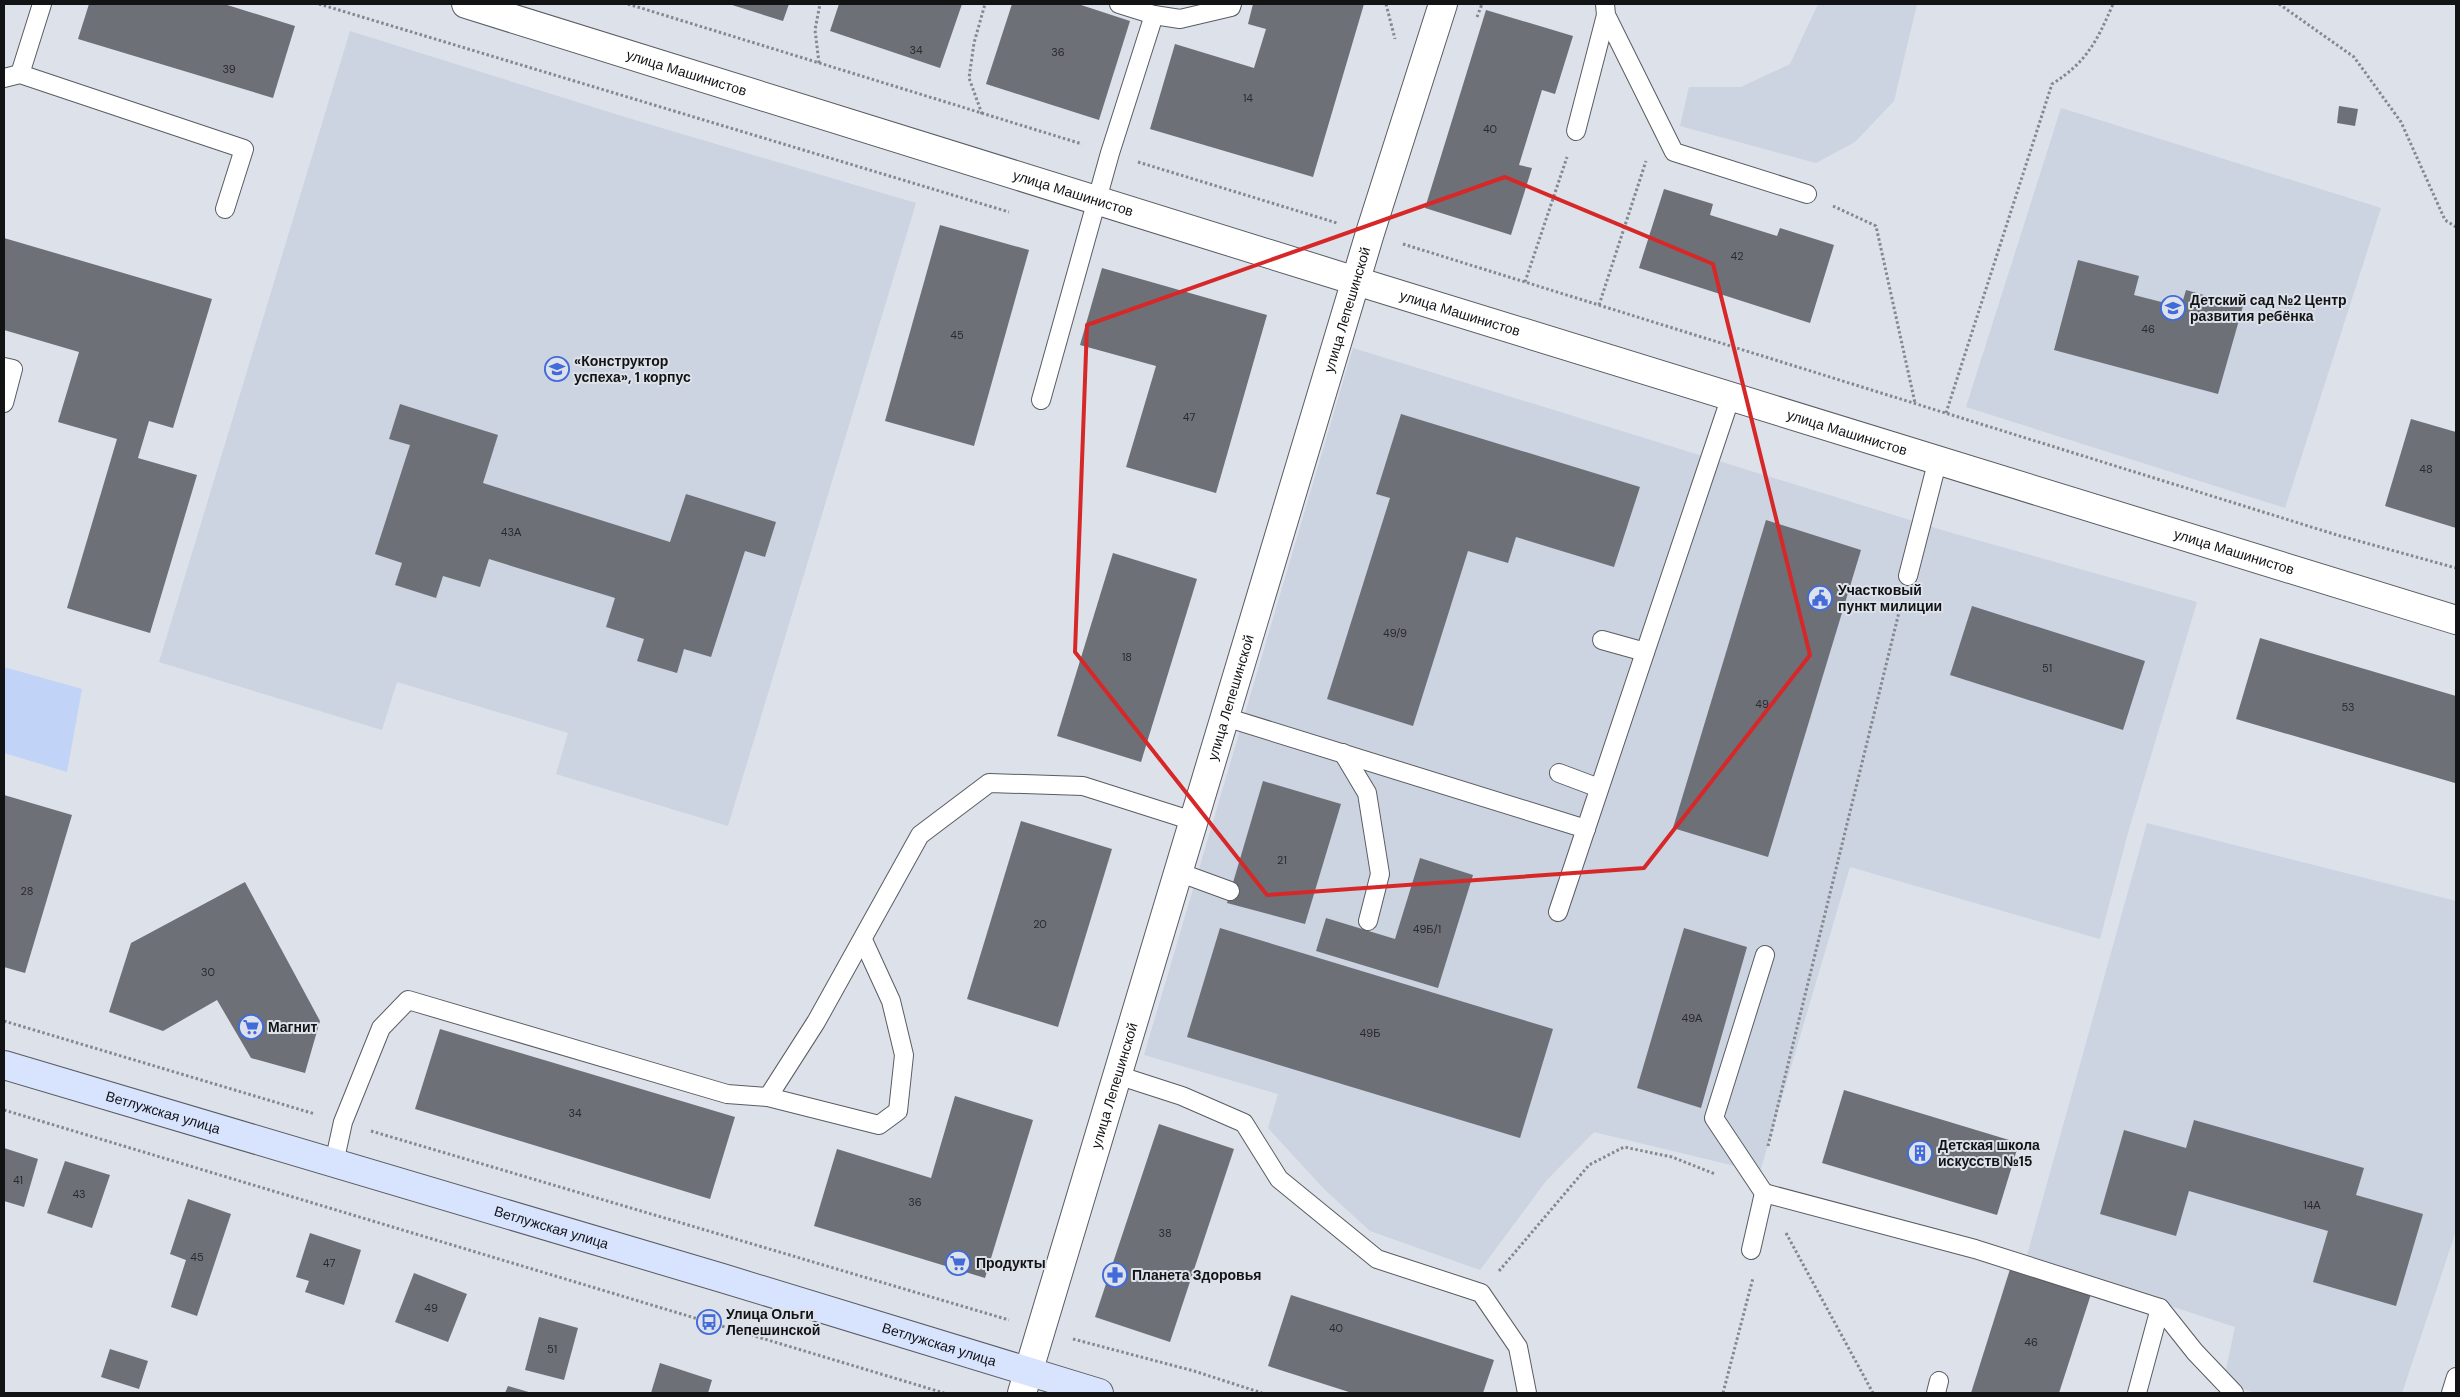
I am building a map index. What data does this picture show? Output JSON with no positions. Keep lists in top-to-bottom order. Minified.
{"streets":{"main road":["Ветлужская улица"],"street":["улица Машинистов","улица Лепешинской"]},"crossings":[["улица Машинистов","улица Лепешинской"],["улица Лепешинской","Ветлужская улица"]],"places":{"school or university":["Детский сад №2 Центр развития ребёнка","«Конструктор успеха», 1 корпус"],"public building":["Участковый пункт милиции"],"supermarket":["Магнит","Продукты"],"building":["Детская школа искусств №15"],"pharmacy":["Планета Здоровья"],"bus stop":["Улица Ольги Лепешинской"]},"house_numbers":["34","36","39","14","40","42","46","45","47","48","43А","49/9","18","51","49","53","21","28","20","49Б/1","30","49А","49Б","34","41","43","36","14А","38","45","47","49","40","46","51"]}
